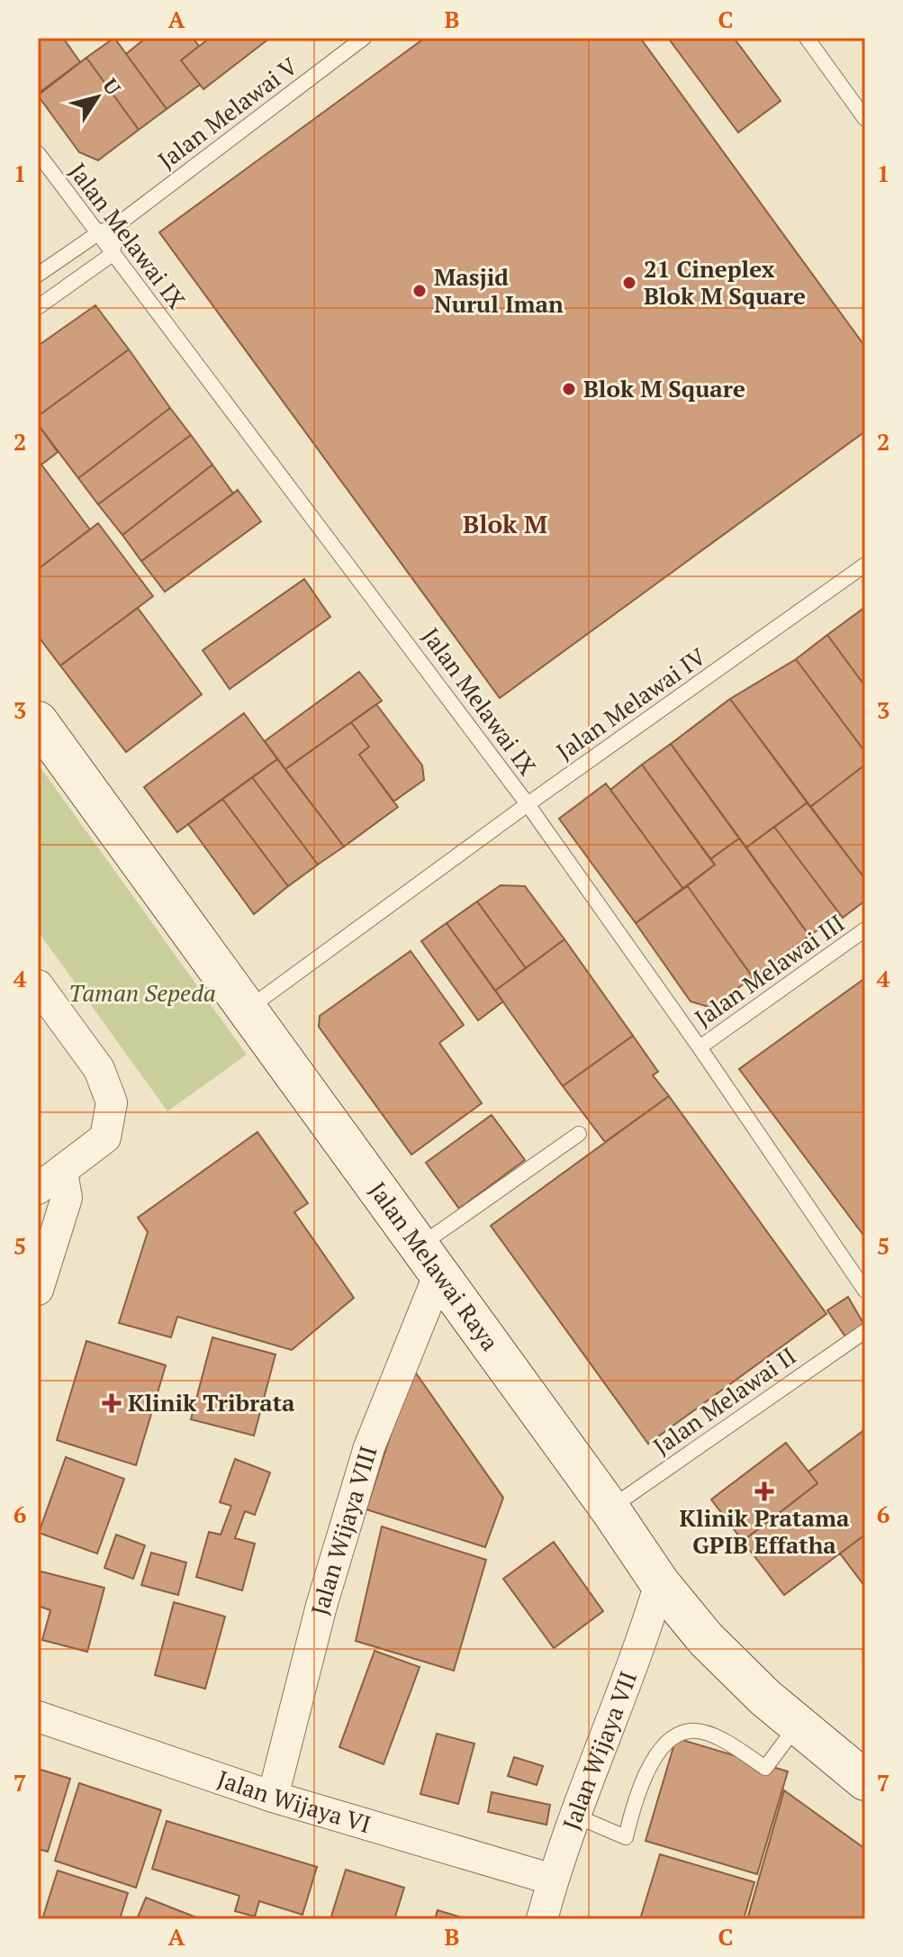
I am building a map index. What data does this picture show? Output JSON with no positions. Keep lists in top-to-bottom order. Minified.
{"streets":{"main road":["Jalan Melawai Raya"],"street":["Jalan Wijaya VIII","Jalan Wijaya VII","Jalan Wijaya VI"],"lane":["Jalan Melawai V","Jalan Melawai IX","Jalan Melawai IV","Jalan Melawai III","Jalan Melawai II"]},"crossings":[["Jalan Melawai V","Jalan Melawai IX"],["Jalan Melawai IX","Jalan Melawai IV"],["Jalan Melawai IX","Jalan Melawai III"],["Jalan Melawai IV","Jalan Melawai Raya"],["Jalan Melawai Raya","Jalan Melawai II"],["Jalan Melawai Raya","Jalan Wijaya VIII"],["Jalan Melawai Raya","Jalan Wijaya VII"],["Jalan Wijaya VIII","Jalan Wijaya VI"],["Jalan Wijaya VII","Jalan Wijaya VI"]],"districts":["Blok M"],"parks":["Taman Sepeda"],"places":{"other":["21 Cineplex Blok M Square","Masjid Nurul Iman","Blok M Square"],"health":["Klinik Tribrata","Klinik Pratama GPIB Effatha"]},"north":"top right","grid":{"columns":["A","B","C"],"rows":["1","2","3","4","5","6","7"]}}
